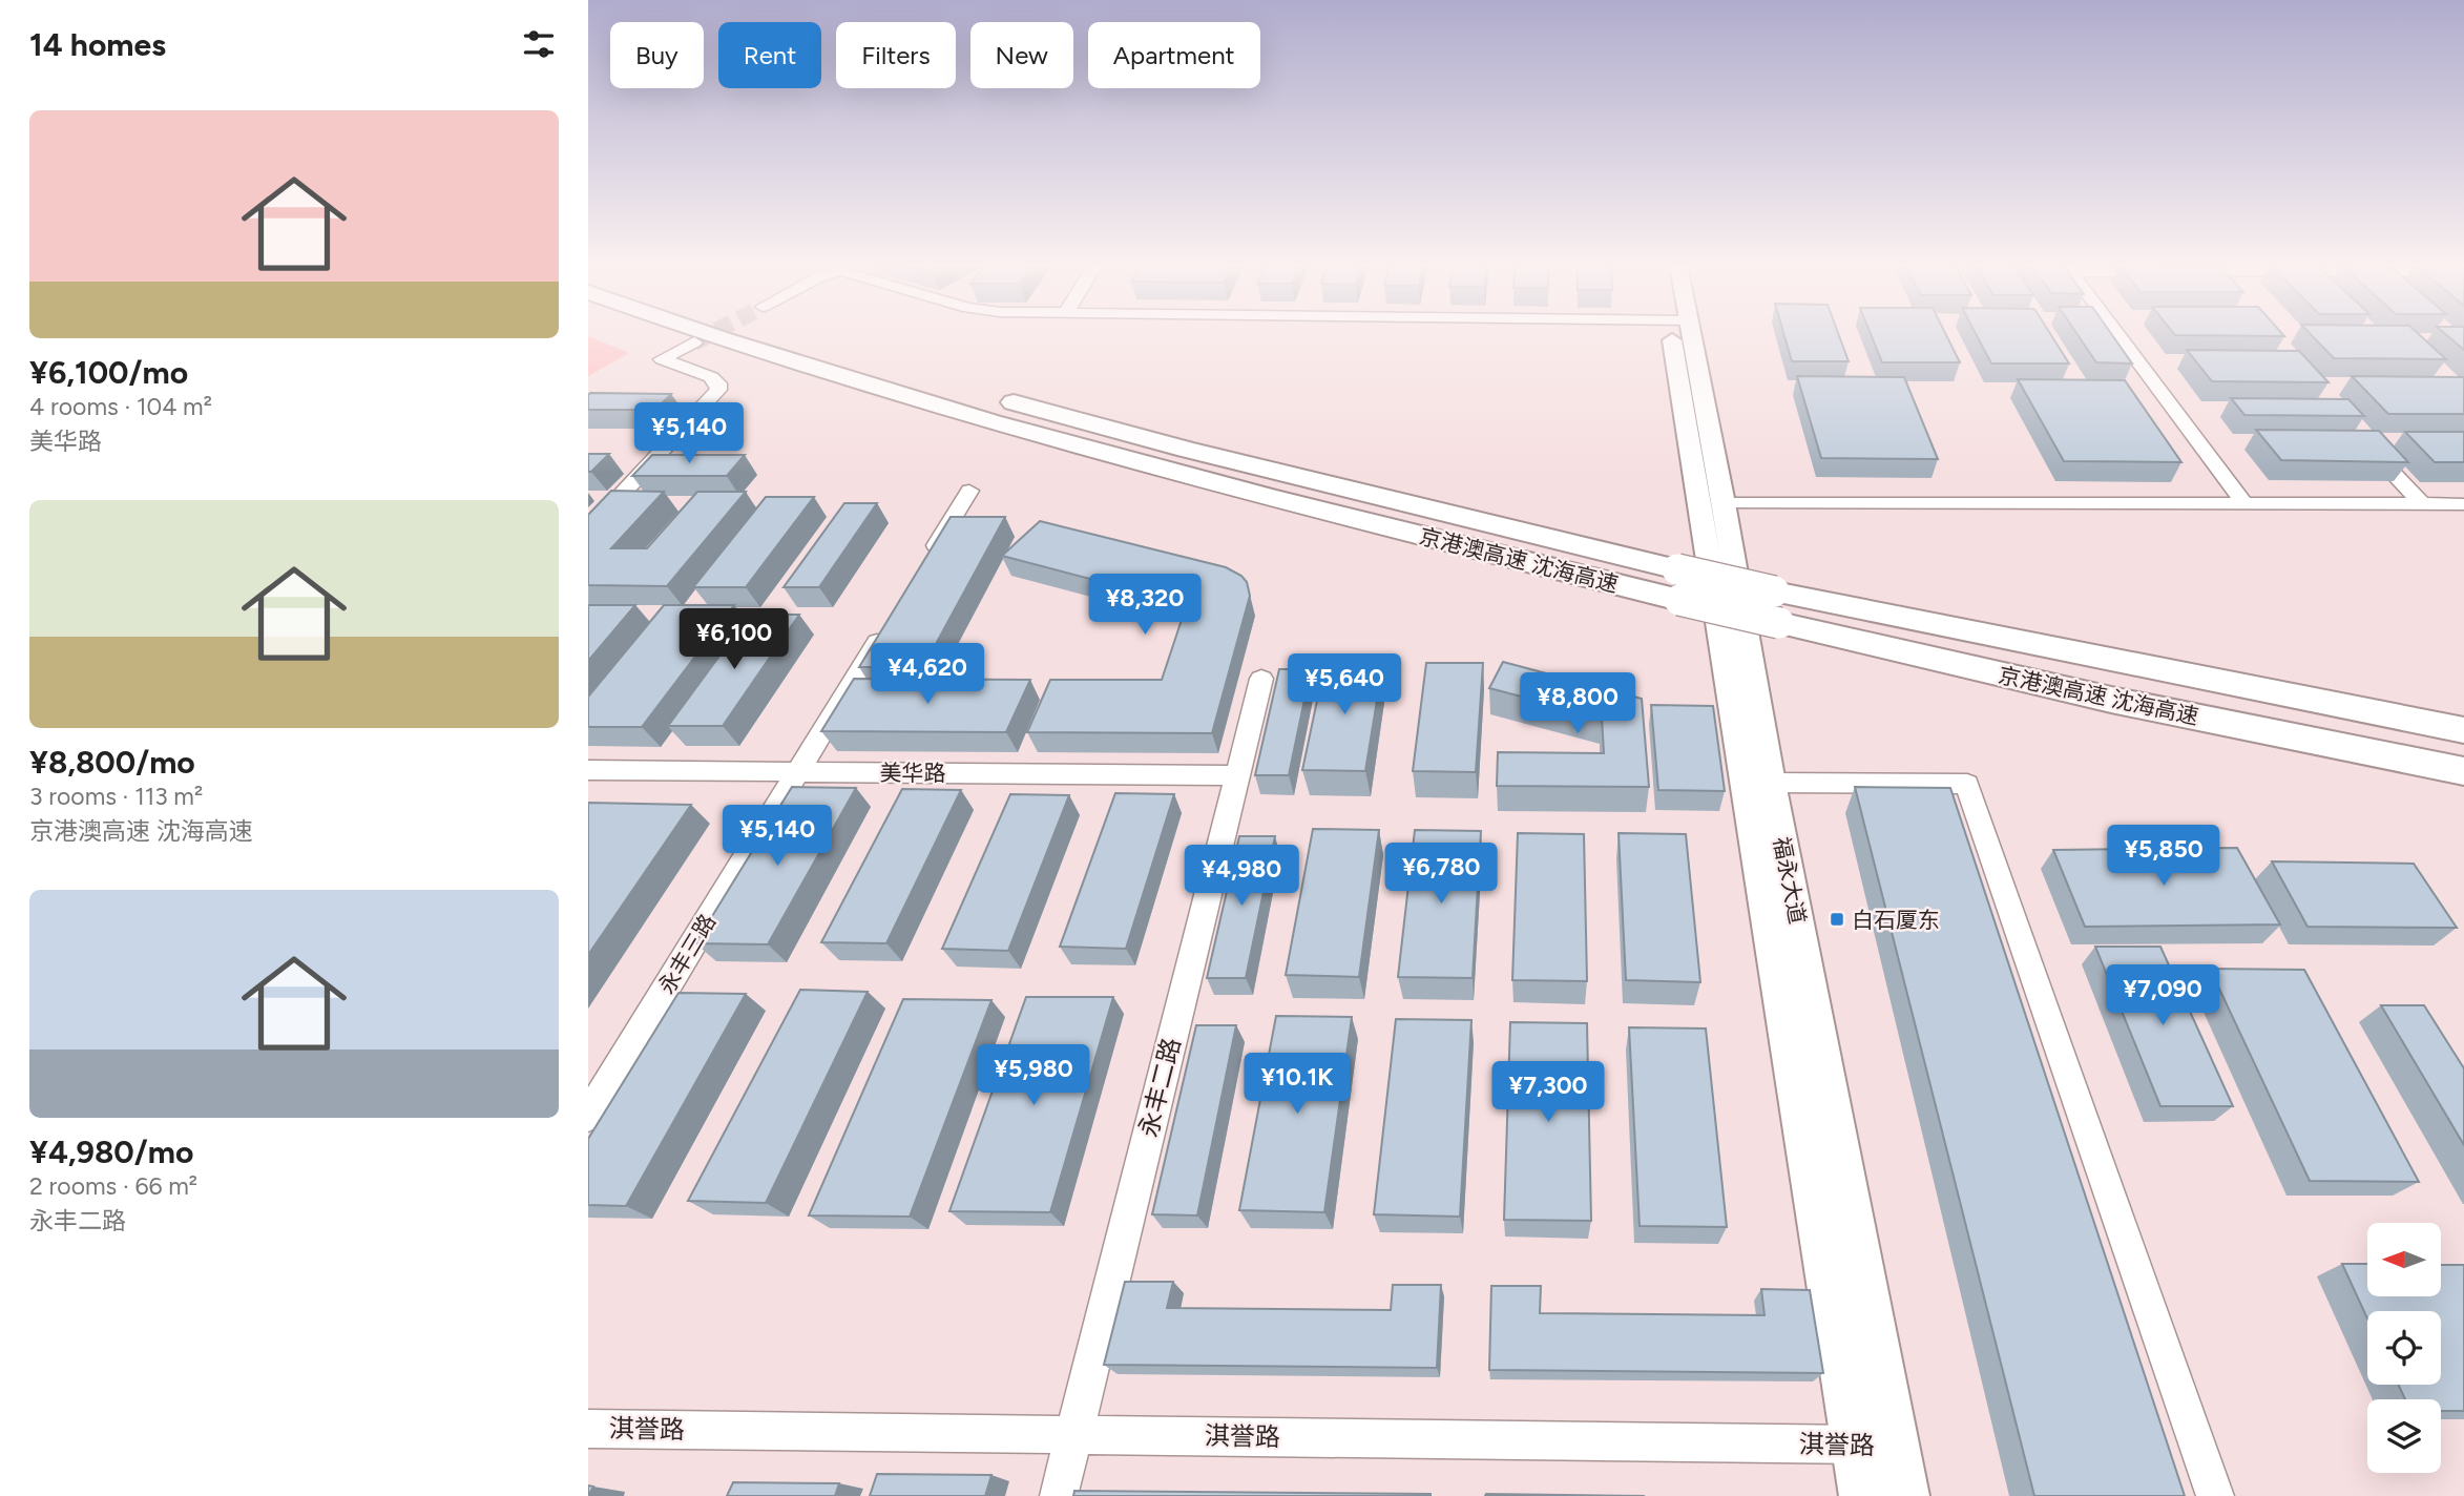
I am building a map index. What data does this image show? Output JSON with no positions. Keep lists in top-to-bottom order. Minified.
{"streets":{"highway":["京港澳高速 沈海高速"],"main road":["福永大道"],"street":["美华路","永丰三路","永丰二路","淇誉路"]},"crossings":[["美华路","永丰三路"],["美华路","永丰二路"],["福永大道","淇誉路"],["永丰二路","淇誉路"]],"places":{"transit":["白石厦东"]},"north":"left","page":{"heading":"14 homes","chip":["Buy","Rent","Filters","New","Apartment"],"list":[{"name":"¥6,100/mo","note":"4 rooms · 104 m² · 美华路"},{"name":"¥8,800/mo","note":"3 rooms · 113 m² · 京港澳高速 沈海高速"},{"name":"¥4,980/mo","note":"2 rooms · 66 m² · 永丰二路"}],"price":["¥5,140","¥8,320","¥6,100","¥4,620","¥5,640","¥8,800","¥5,140","¥5,850","¥6,780","¥4,980","¥7,090","¥5,980","¥10.1K","¥7,300"]}}
